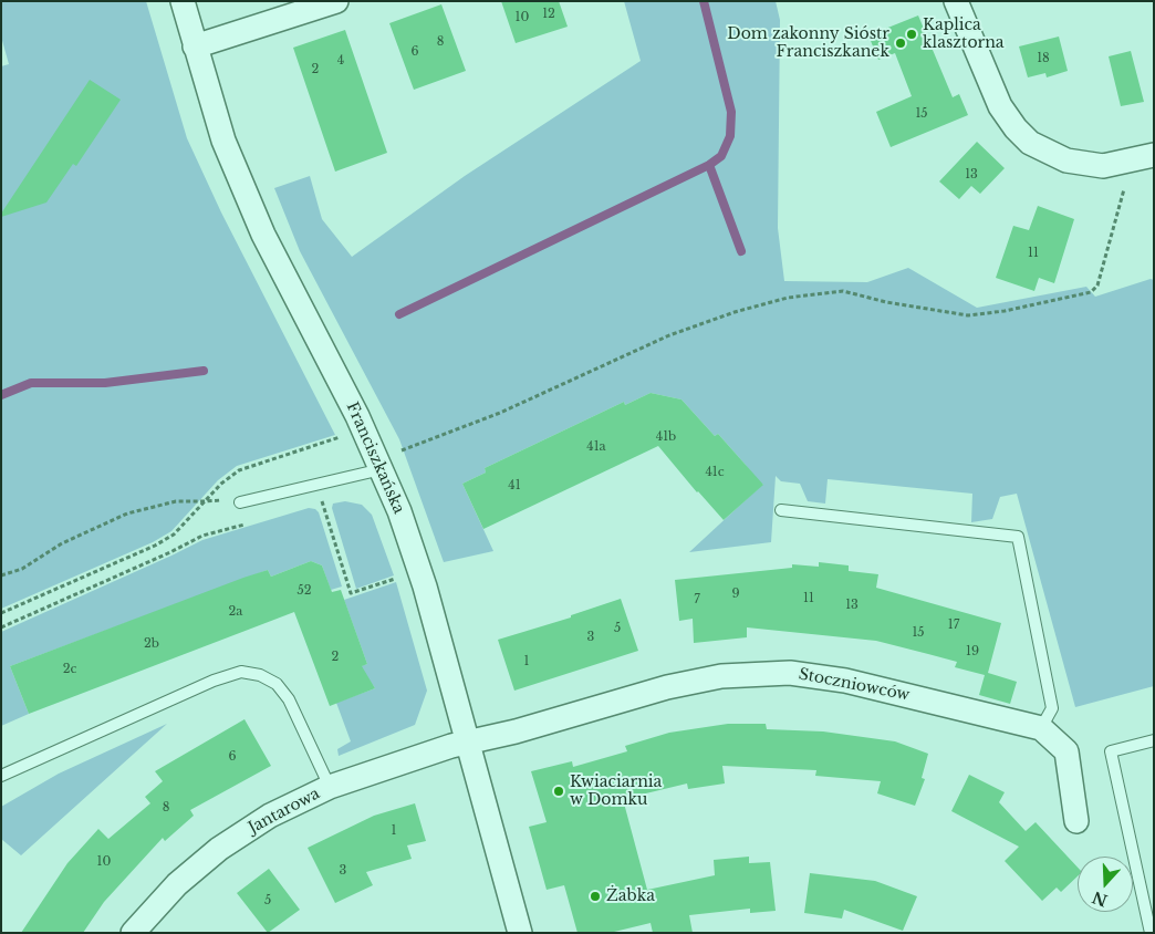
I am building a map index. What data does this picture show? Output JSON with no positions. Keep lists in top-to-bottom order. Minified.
{"streets":{"street":["Franciszkańska","Stoczniowców","Jantarowa"]},"crossings":[["Franciszkańska","Stoczniowców"],["Franciszkańska","Jantarowa"],["Stoczniowców","Jantarowa"]],"places":["Kaplica klasztorna","Dom zakonny Sióstr Franciszkanek","Kwiaciarnia w Domku","Żabka"],"house_numbers":["12","10","8","6","18","4","2","15","13","11","41b","41a","41c","41","52","9","11","7","13","2a","17","5","15","3","2b","19","2","1","2c","6","8","1","10","3","5"],"north":"bottom"}
